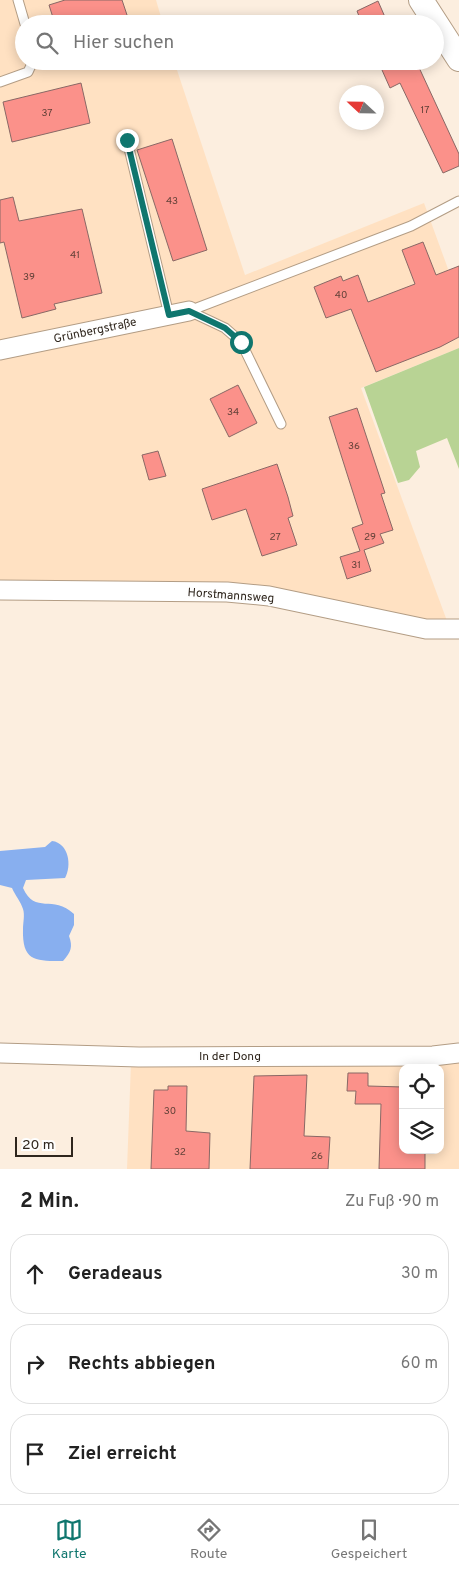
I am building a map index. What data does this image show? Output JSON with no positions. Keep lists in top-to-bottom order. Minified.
{"streets":{"street":["Grünbergstraße","Horstmannsweg","In der Dong"]},"house_numbers":["17","37","43","41","39","40","34","36","27","29","31","30","32","26"],"scale_bar":"20 m","north":"left","page":{"search":"Hier suchen","scale":"20 m","heading":["2 Min.","Zu Fuß · 90 m"],"list":[["Geradeaus","30 m"],["Rechts abbiegen","60 m"],"Ziel erreicht"],"nav":["Karte","Route","Gespeichert"]}}
